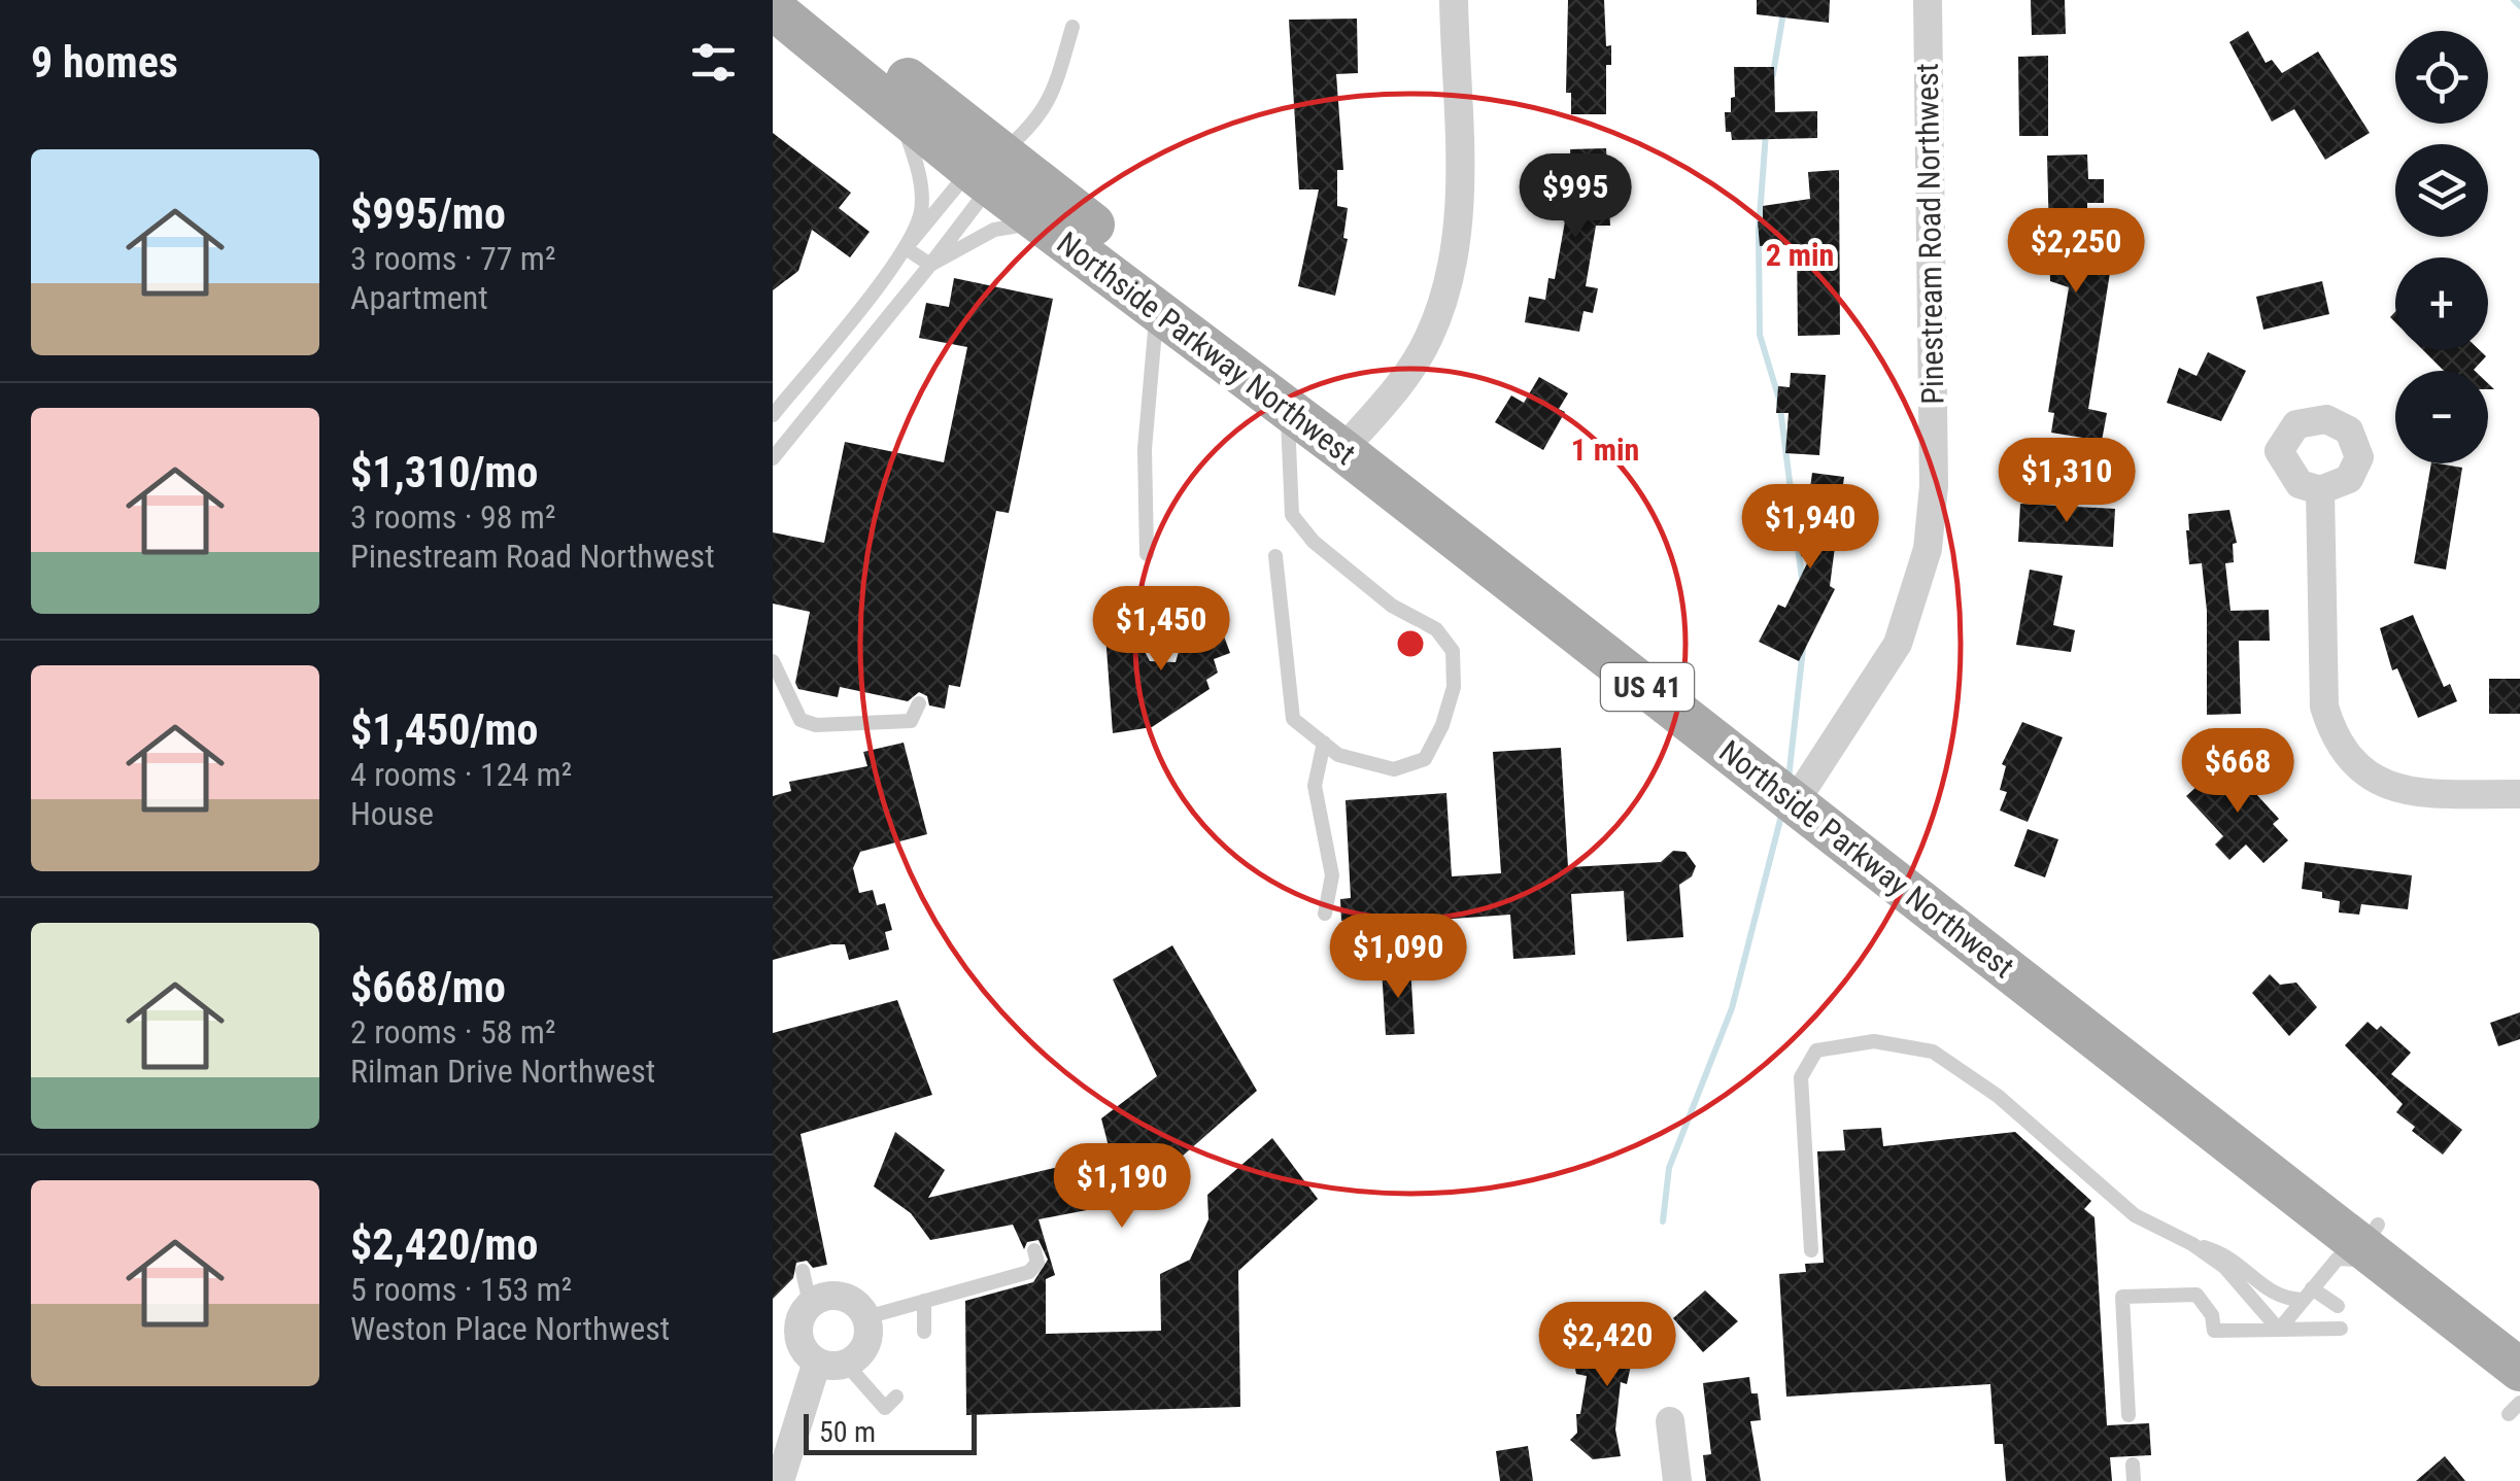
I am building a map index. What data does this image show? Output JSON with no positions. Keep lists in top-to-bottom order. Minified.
{"streets":{"main road":["Northside Parkway Northwest","US 41"],"street":["Pinestream Road Northwest"]},"crossings":[["Pinestream Road Northwest","Northside Parkway Northwest"]],"scale_bar":"50 m","page":{"heading":"9 homes","map_buttons":["+","−"],"list":[{"name":"$995/mo","note":"3 rooms · 77 m² · Apartment"},{"name":"$1,310/mo","note":"3 rooms · 98 m² · Pinestream Road Northwest"},{"name":"$1,450/mo","note":"4 rooms · 124 m² · House"},{"name":"$668/mo","note":"2 rooms · 58 m² · Rilman Drive Northwest"},{"name":"$2,420/mo","note":"5 rooms · 153 m² · Weston Place Northwest"}],"price":["$995","$2,250","$1,310","$1,940","$1,450","$668","$1,090","$1,190","$2,420"],"scale":"50 m"},"rings":["2 min","1 min"]}
